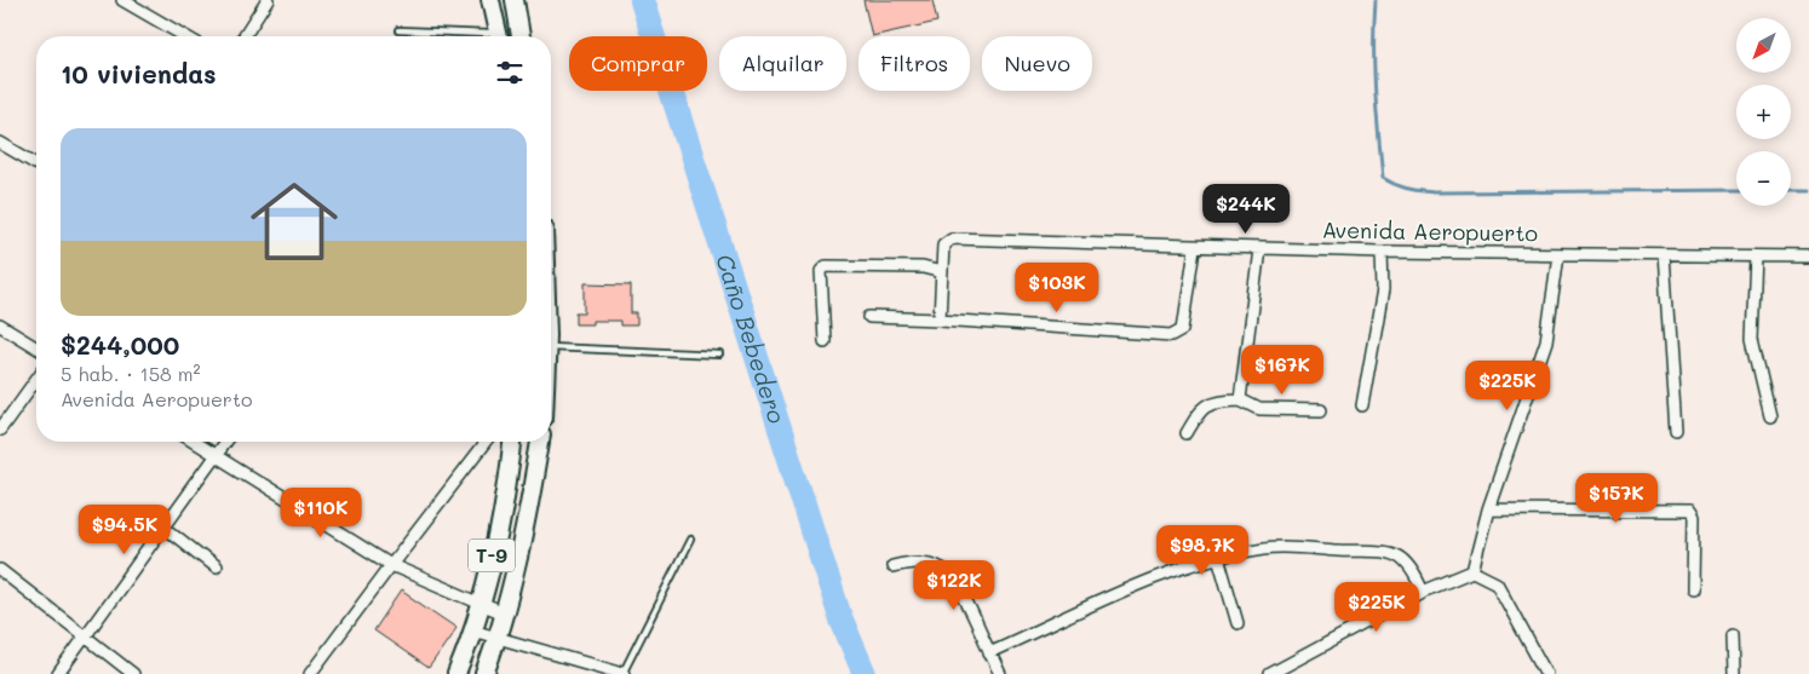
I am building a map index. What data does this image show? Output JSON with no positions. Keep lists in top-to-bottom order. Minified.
{"streets":{"main road":["T-9"],"street":["Avenida Aeropuerto"]},"water":["Caño Bebedero"],"north":"bottom left","page":{"map_buttons":["+","−"],"chip":["Comprar","Alquilar","Filtros","Nuevo"],"heading":"10 viviendas","list":[{"name":"$244,000","note":"5 hab. · 158 m² · Avenida Aeropuerto"}],"price":["$244K","$103K","$167K","$225K","$157K","$110K","$94.5K","$98.7K","$122K","$225K"]}}
